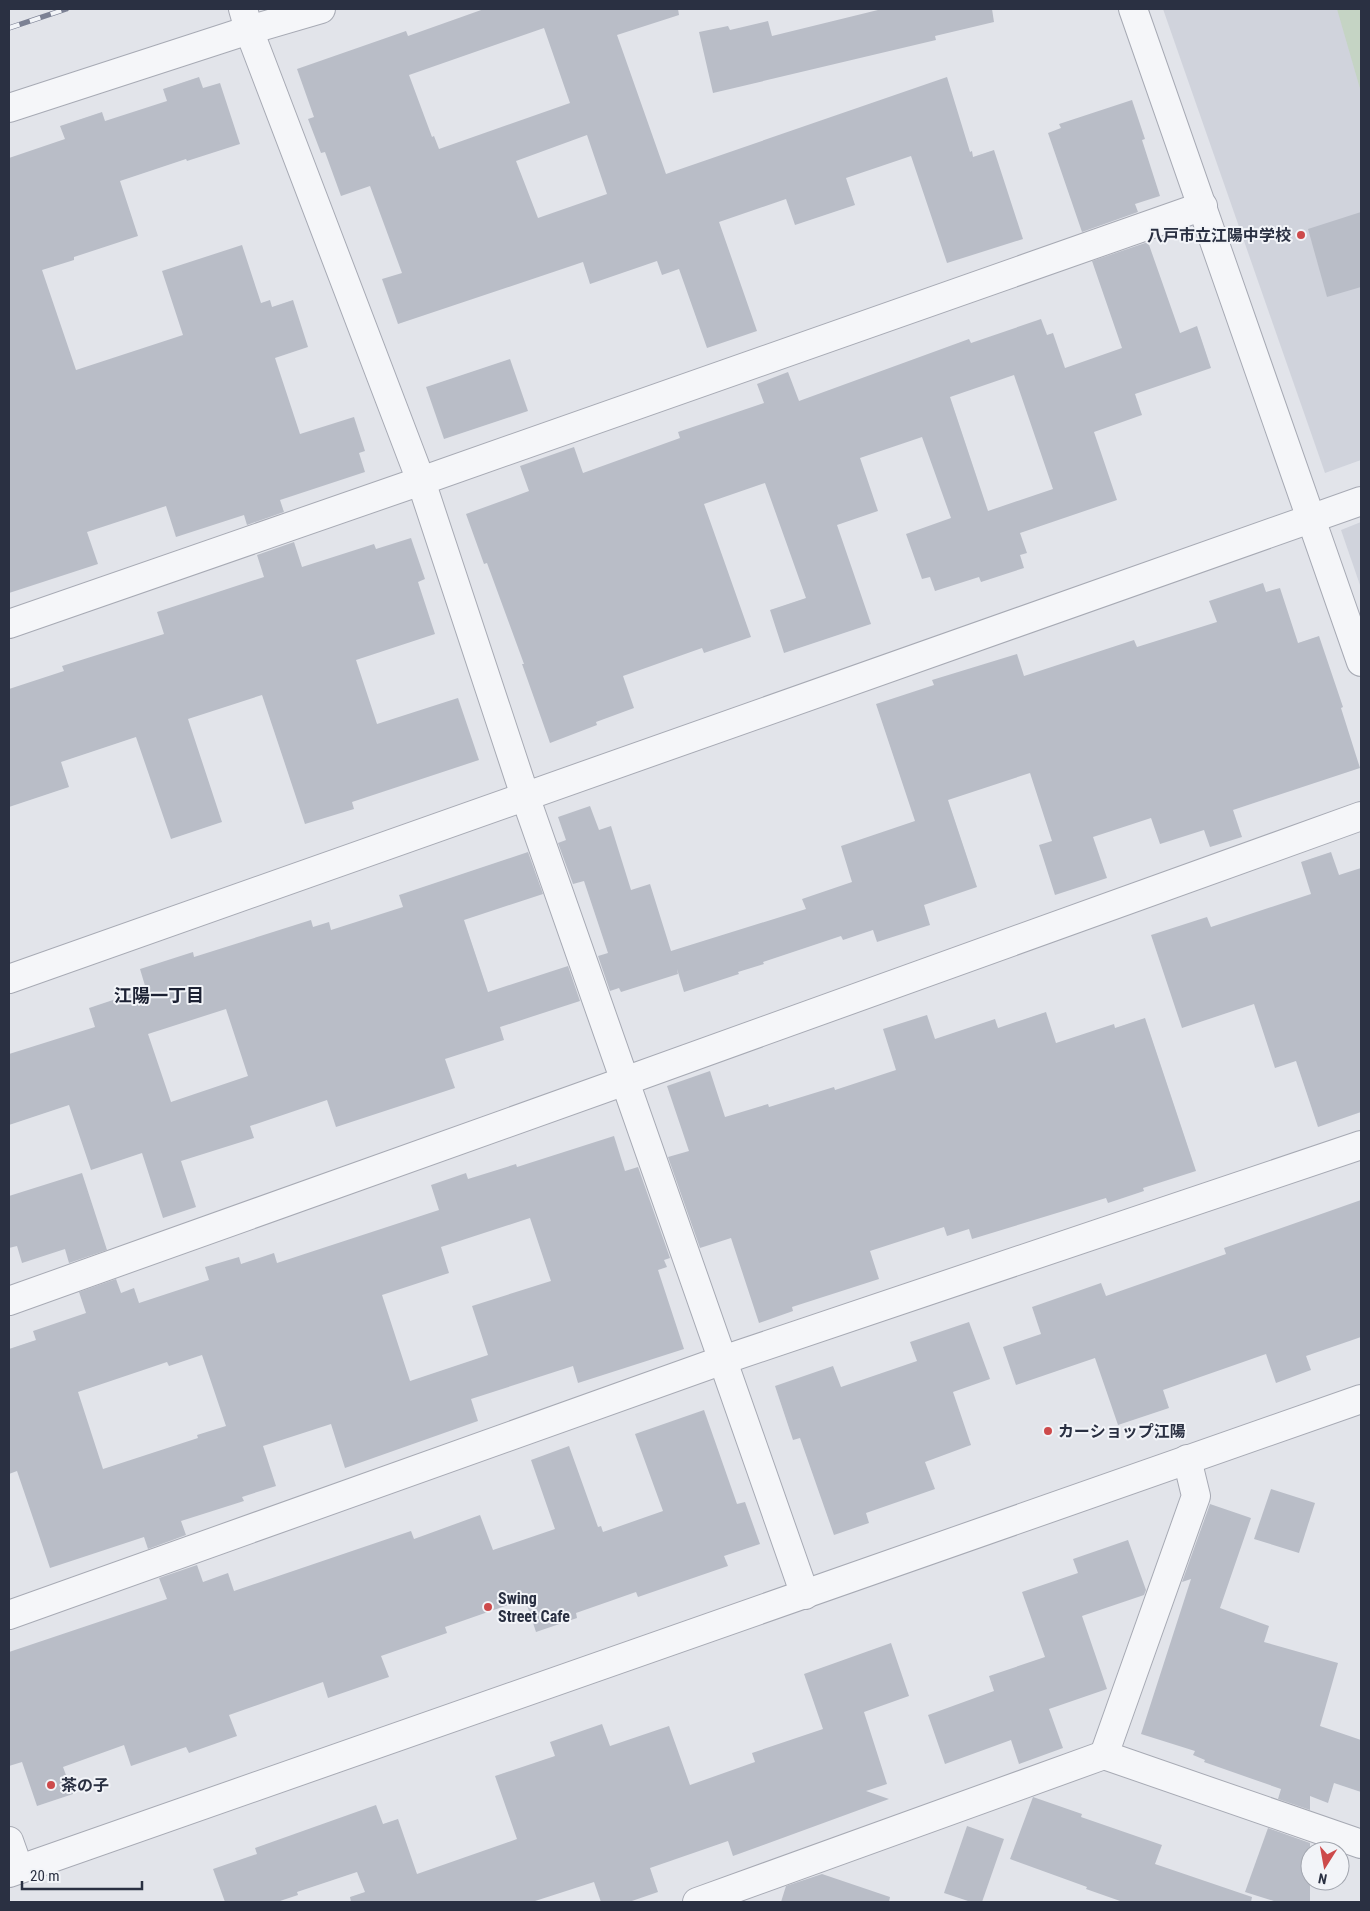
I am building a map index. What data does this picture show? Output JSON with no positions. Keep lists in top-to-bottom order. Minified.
{"districts":["江陽一丁目"],"places":["八戸市立江陽中学校","カーショップ江陽","Swing Street Cafe","茶の子"],"scale_bar":"20 m","north":"bottom"}
